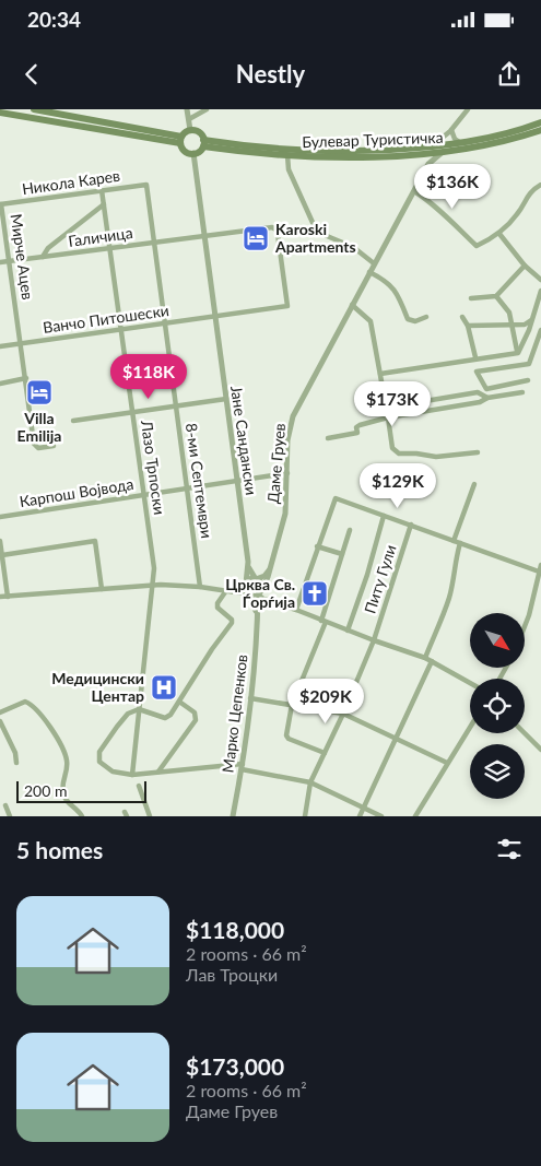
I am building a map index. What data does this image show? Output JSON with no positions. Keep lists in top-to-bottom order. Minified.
{"streets":{"main road":["Булевар Туристичка"],"street":["Никола Карев","Галичица","Мирче Ацев","Ванчо Питошески","Јане Сандански","Даме Груев","Лазо Трпоски","8-ми Септември","Карпош Војвода","Питу Гули","Марко Цепенков"]},"crossings":[["Булевар Туристичка","Јане Сандански"],["Булевар Туристичка","Даме Груев"],["Никола Карев","Мирче Ацев"],["Никола Карев","Лазо Трпоски"],["Никола Карев","8-ми Септември"],["Галичица","Мирче Ацев"],["Галичица","Јане Сандански"],["Галичица","Лазо Трпоски"],["Галичица","8-ми Септември"],["Мирче Ацев","Ванчо Питошески"],["Ванчо Питошески","Јане Сандански"],["Ванчо Питошески","Лазо Трпоски"],["Ванчо Питошески","8-ми Септември"],["Јане Сандански","Даме Груев"],["Јане Сандански","Карпош Војвода"],["Јане Сандански","Марко Цепенков"],["Даме Груев","Карпош Војвода"],["Даме Груев","Марко Цепенков"],["Лазо Трпоски","Карпош Војвода"],["8-ми Септември","Карпош Војвода"]],"places":{"hotel":["Karoski Apartments","Villa Emilija"],"church":["Црква Св. Ѓoрѓијa"],"hospital":["Медицински Центар"]},"scale_bar":"200 m","north":"bottom right","page":{"status":"20:34","header":"Nestly","price":["$136K","$118K","$173K","$129K","$209K"],"scale":"200 m","heading":"5 homes","list":[{"name":"$118,000","note":"2 rooms · 66 m² · Лав Троцки"},{"name":"$173,000","note":"2 rooms · 66 m² · Даме Груев"}]}}
